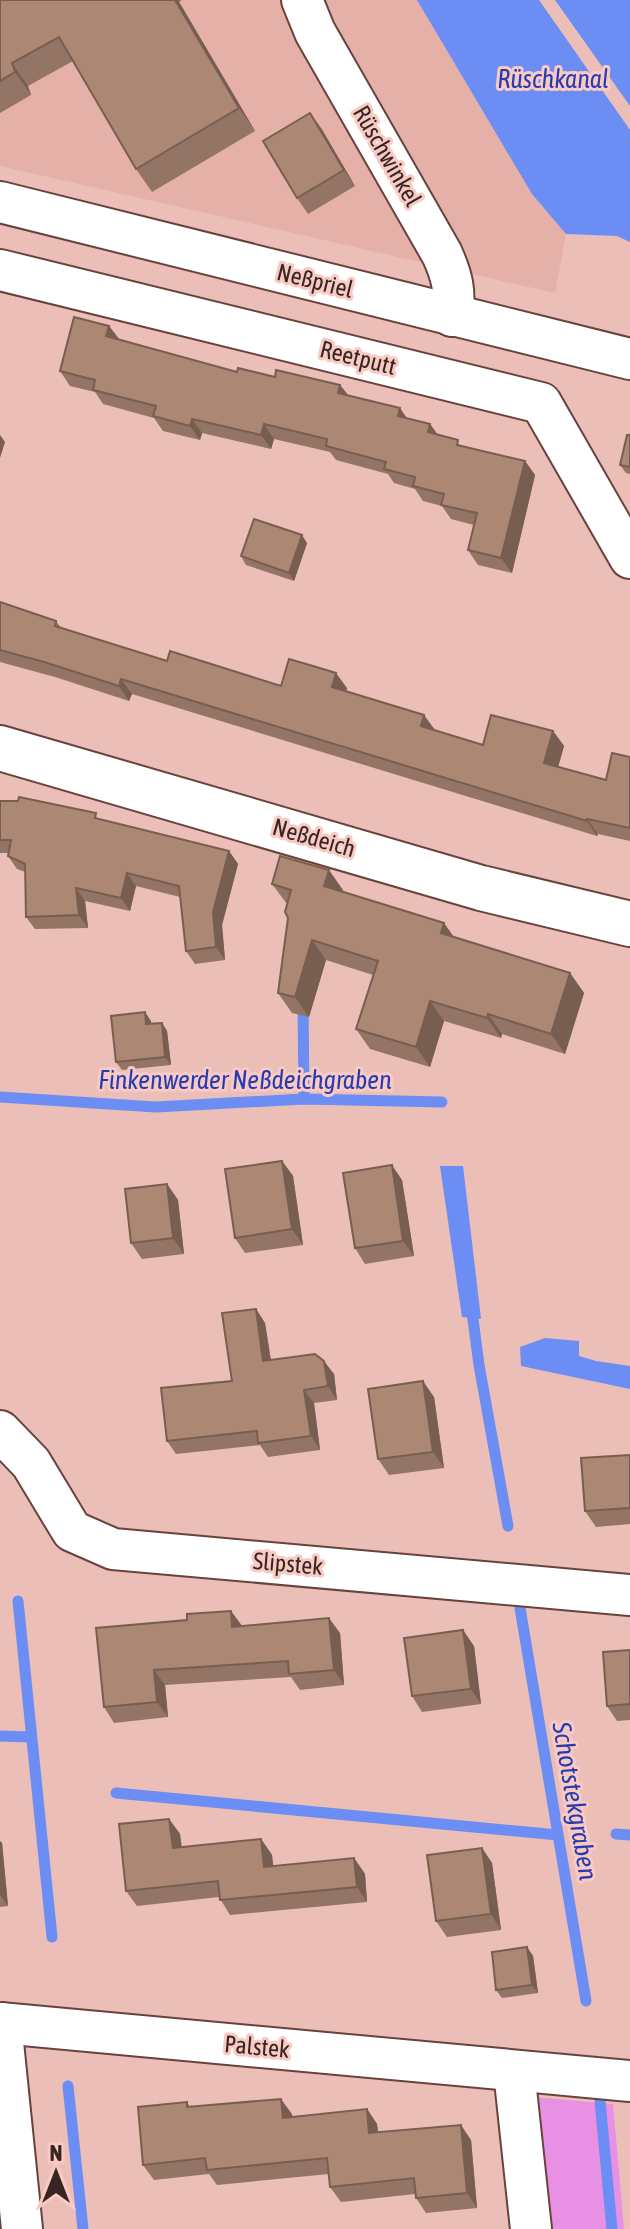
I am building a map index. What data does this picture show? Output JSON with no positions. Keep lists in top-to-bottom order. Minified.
{"streets":{"street":["Rüschwinkel","Neßpriel","Reetputt","Neßdeich","Slipstek","Palstek"]},"crossings":[["Rüschwinkel","Neßpriel"]],"water":["Rüschkanal","Finkenwerder Neßdeichgraben","Schotstekgraben"],"north":"top"}
